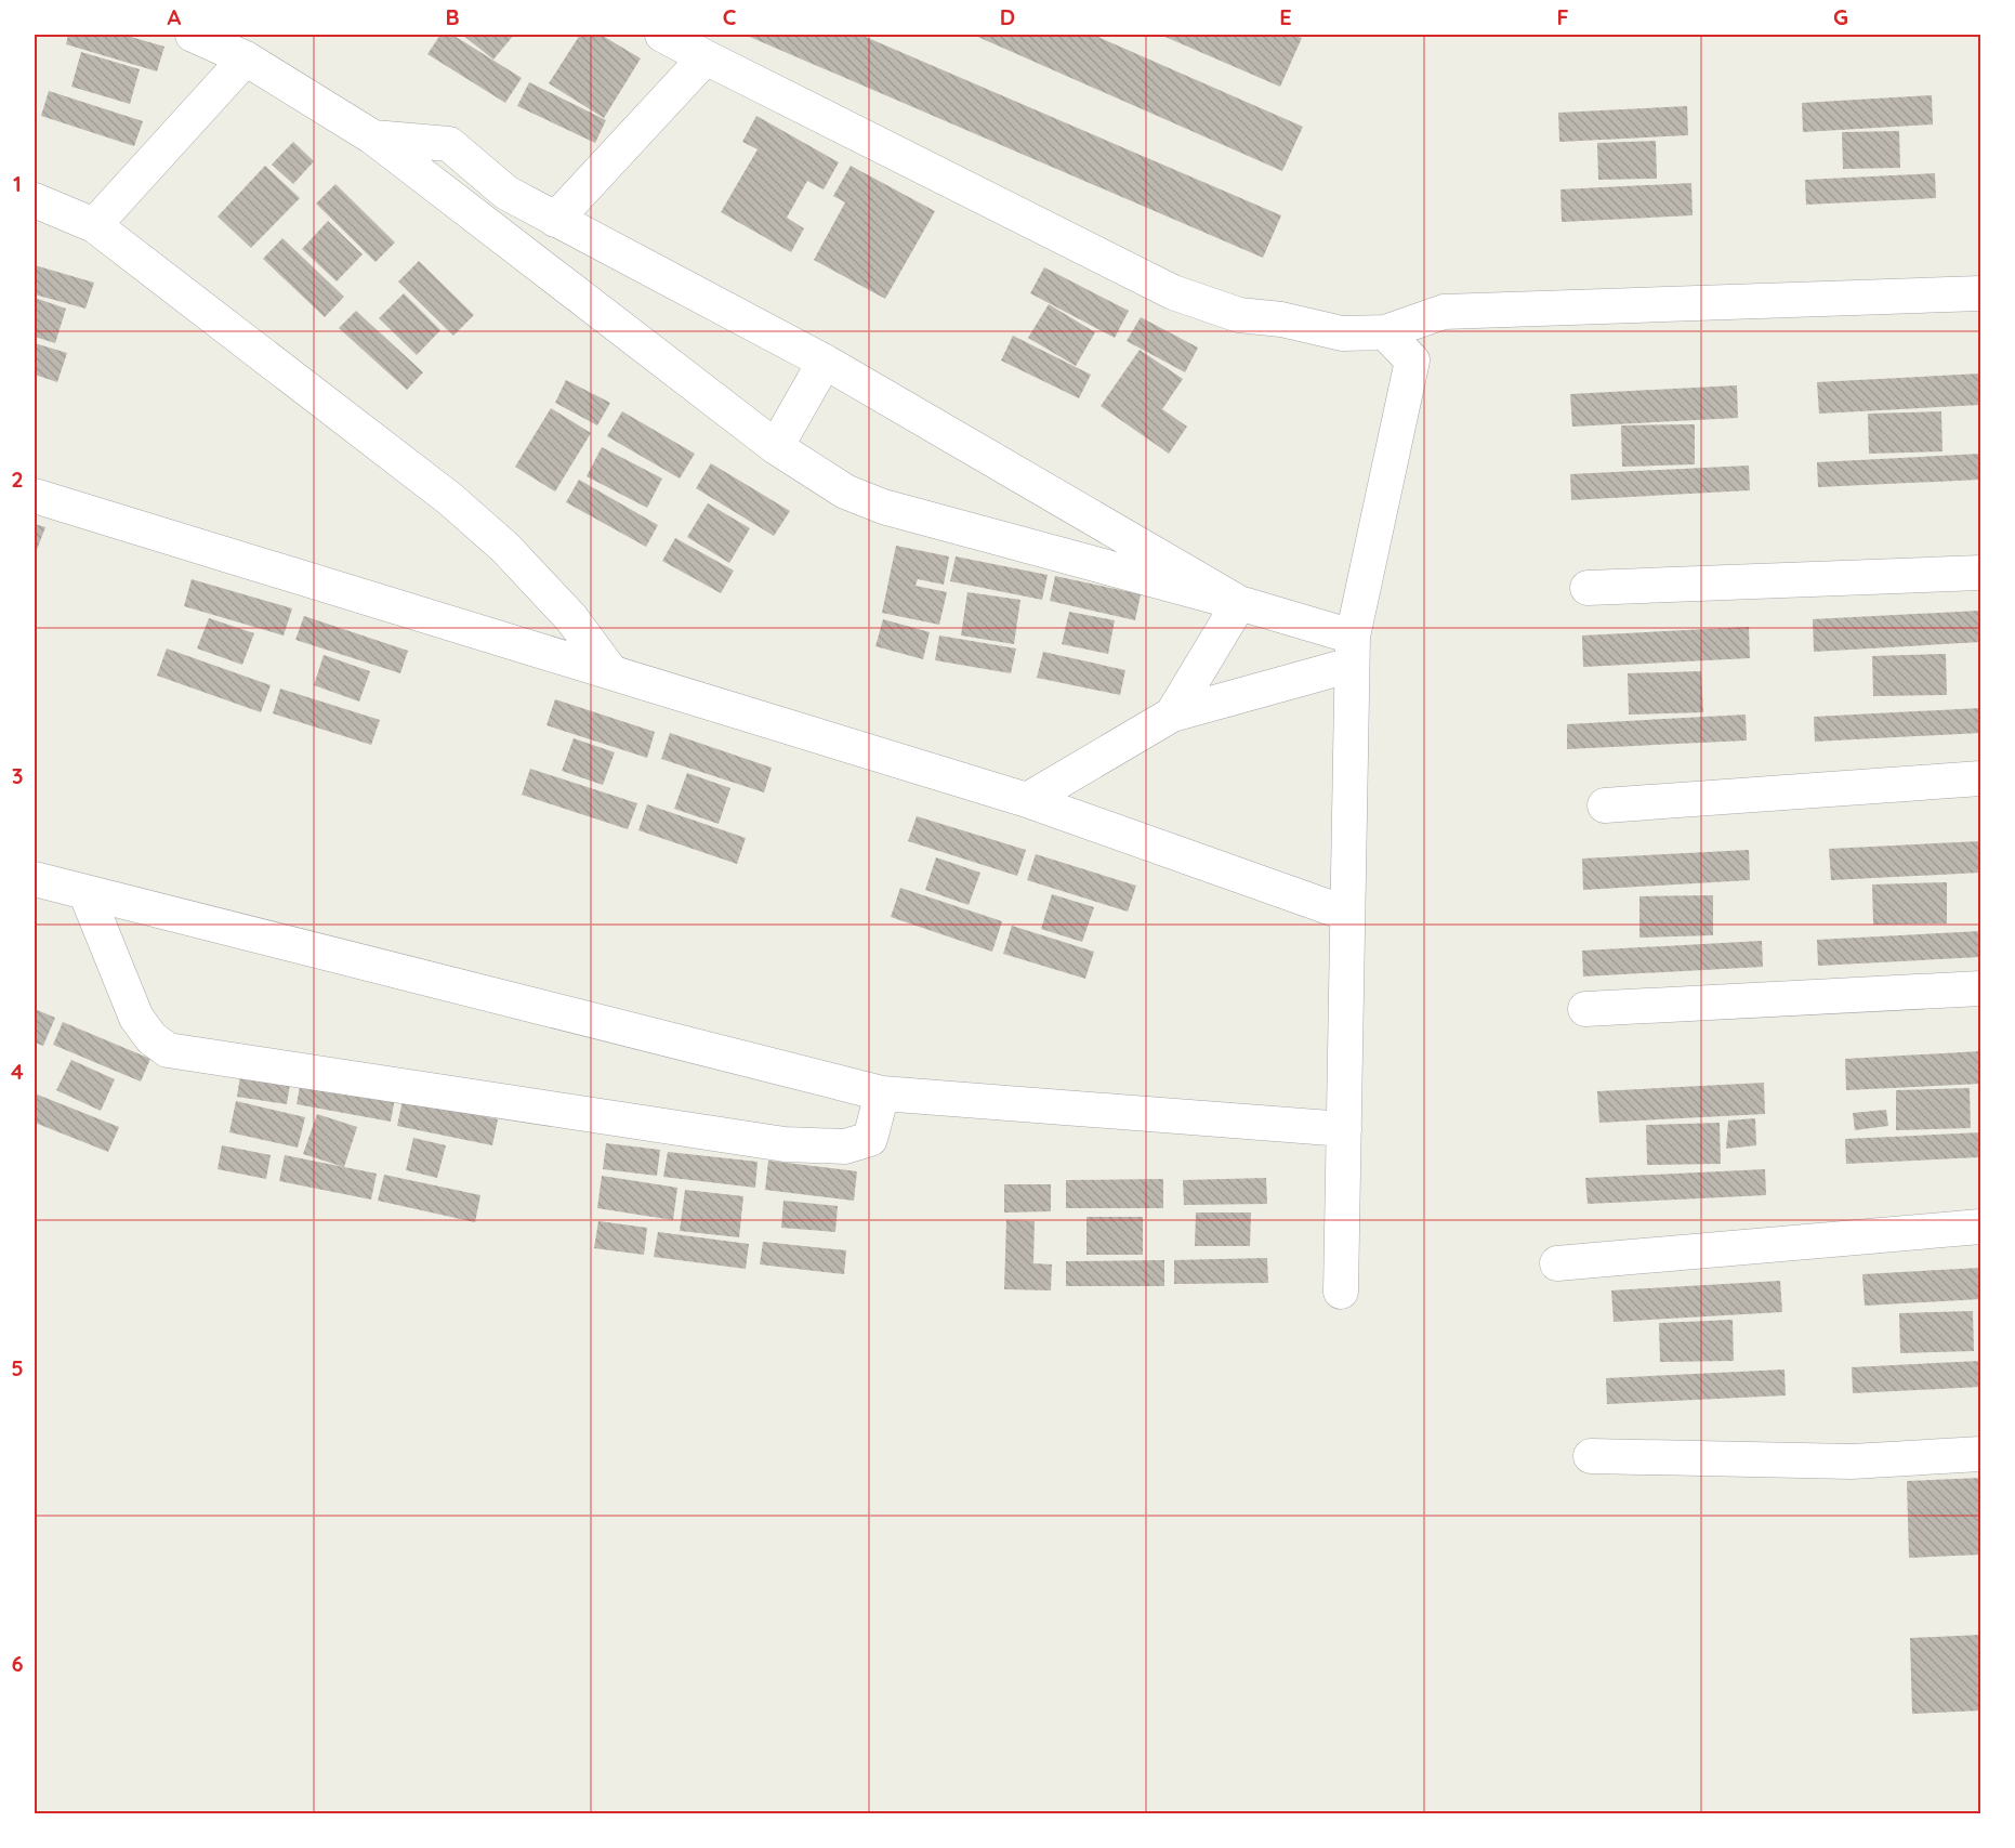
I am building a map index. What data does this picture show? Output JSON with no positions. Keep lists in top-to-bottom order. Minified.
{"grid":{"columns":["A","B","C","D","E","F","G"],"rows":["1","2","3","4","5","6"]}}
